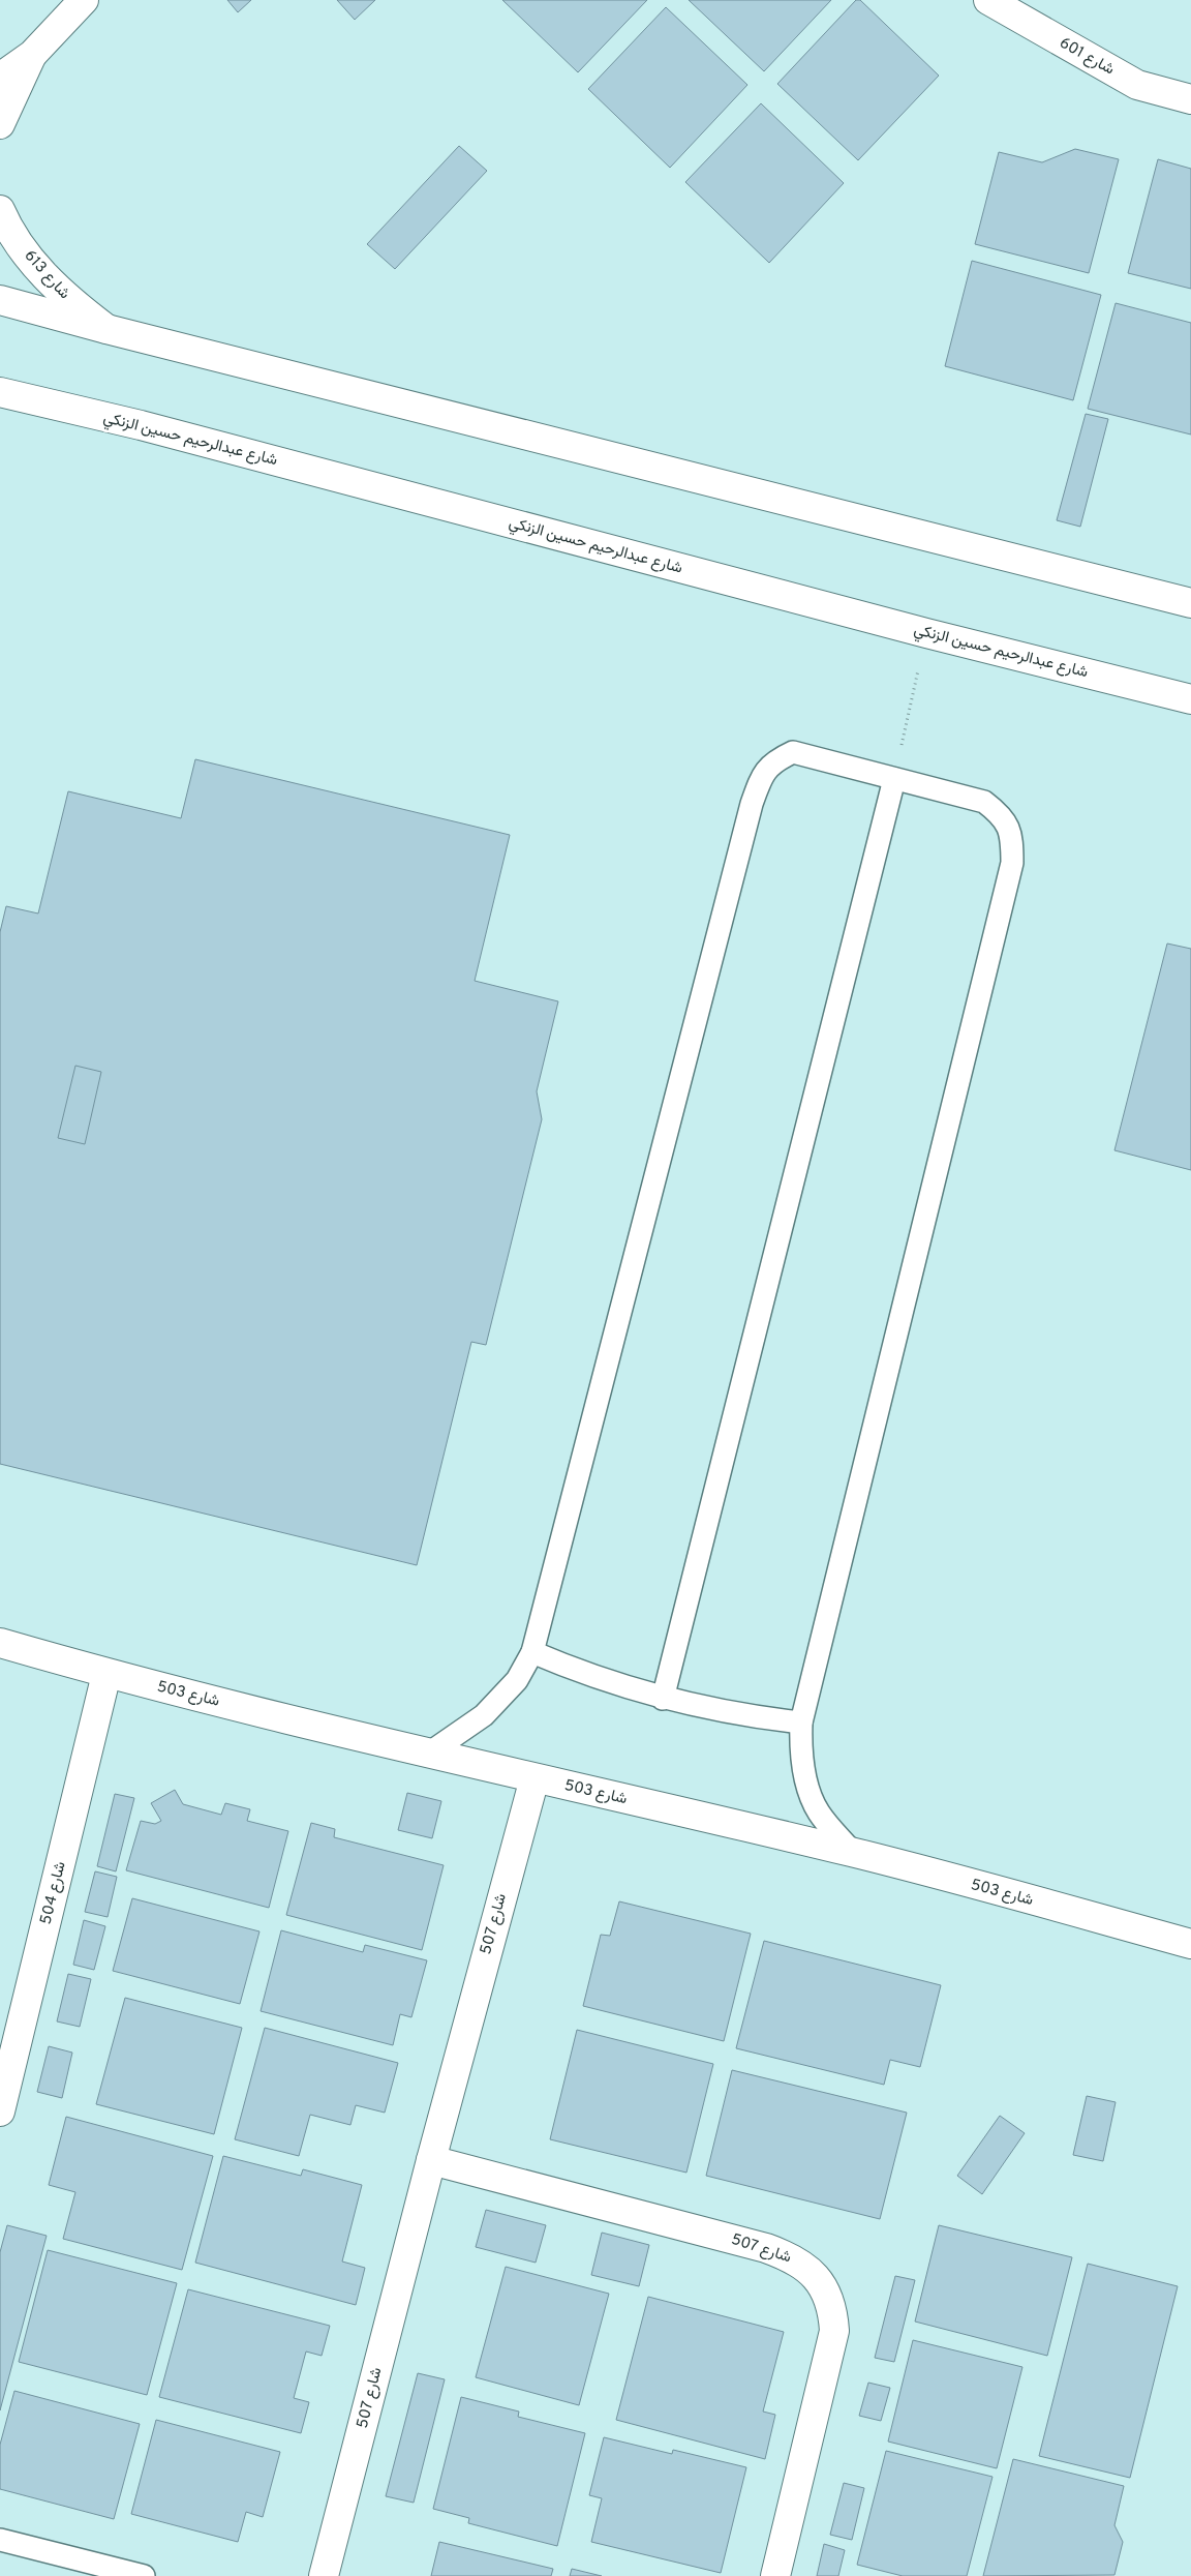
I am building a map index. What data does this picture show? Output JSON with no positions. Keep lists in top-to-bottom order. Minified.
{"streets":{"street":["شارع 601","شارع 613","شارع عبدالرحيم حسين الزنكي","شارع 503","شارع 504","شارع 507"]},"crossings":[["شارع 503","شارع 504"],["شارع 503","شارع 507"]]}
